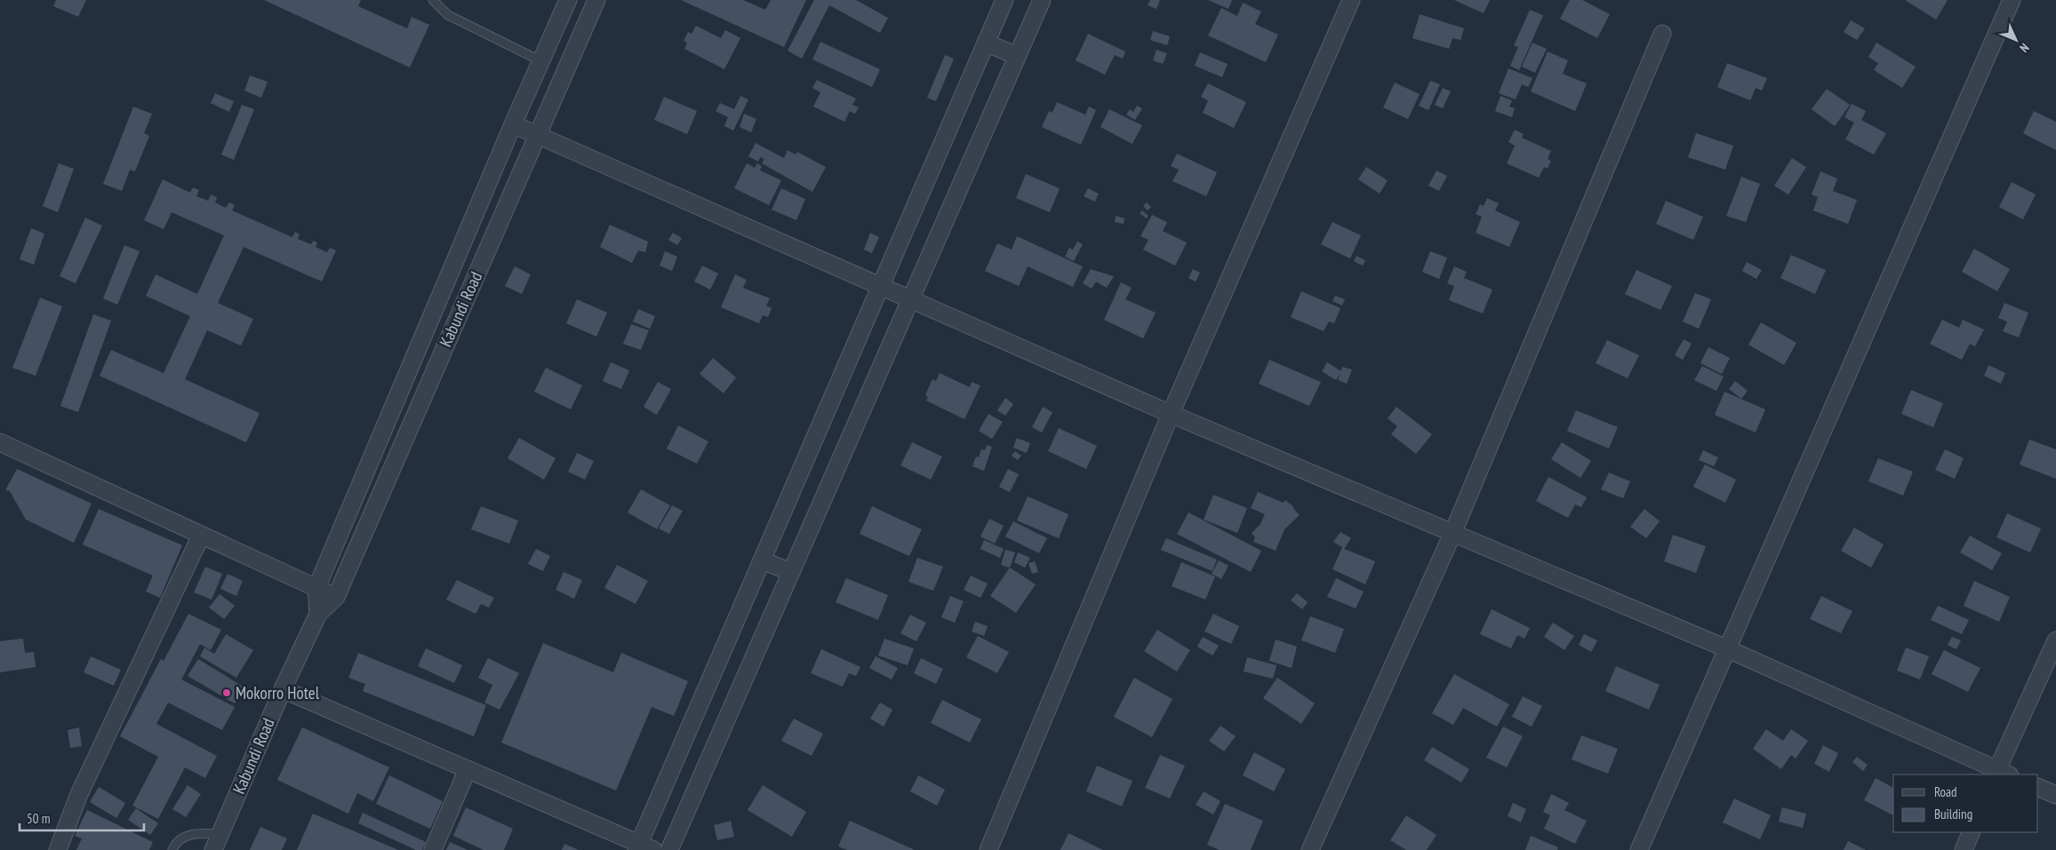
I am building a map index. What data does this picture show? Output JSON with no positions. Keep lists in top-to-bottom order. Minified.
{"streets":{"street":["Kabundi Road"]},"places":["Mokorro Hotel"],"legend":["Road","Building"],"scale_bar":"50 m","north":"bottom right"}
